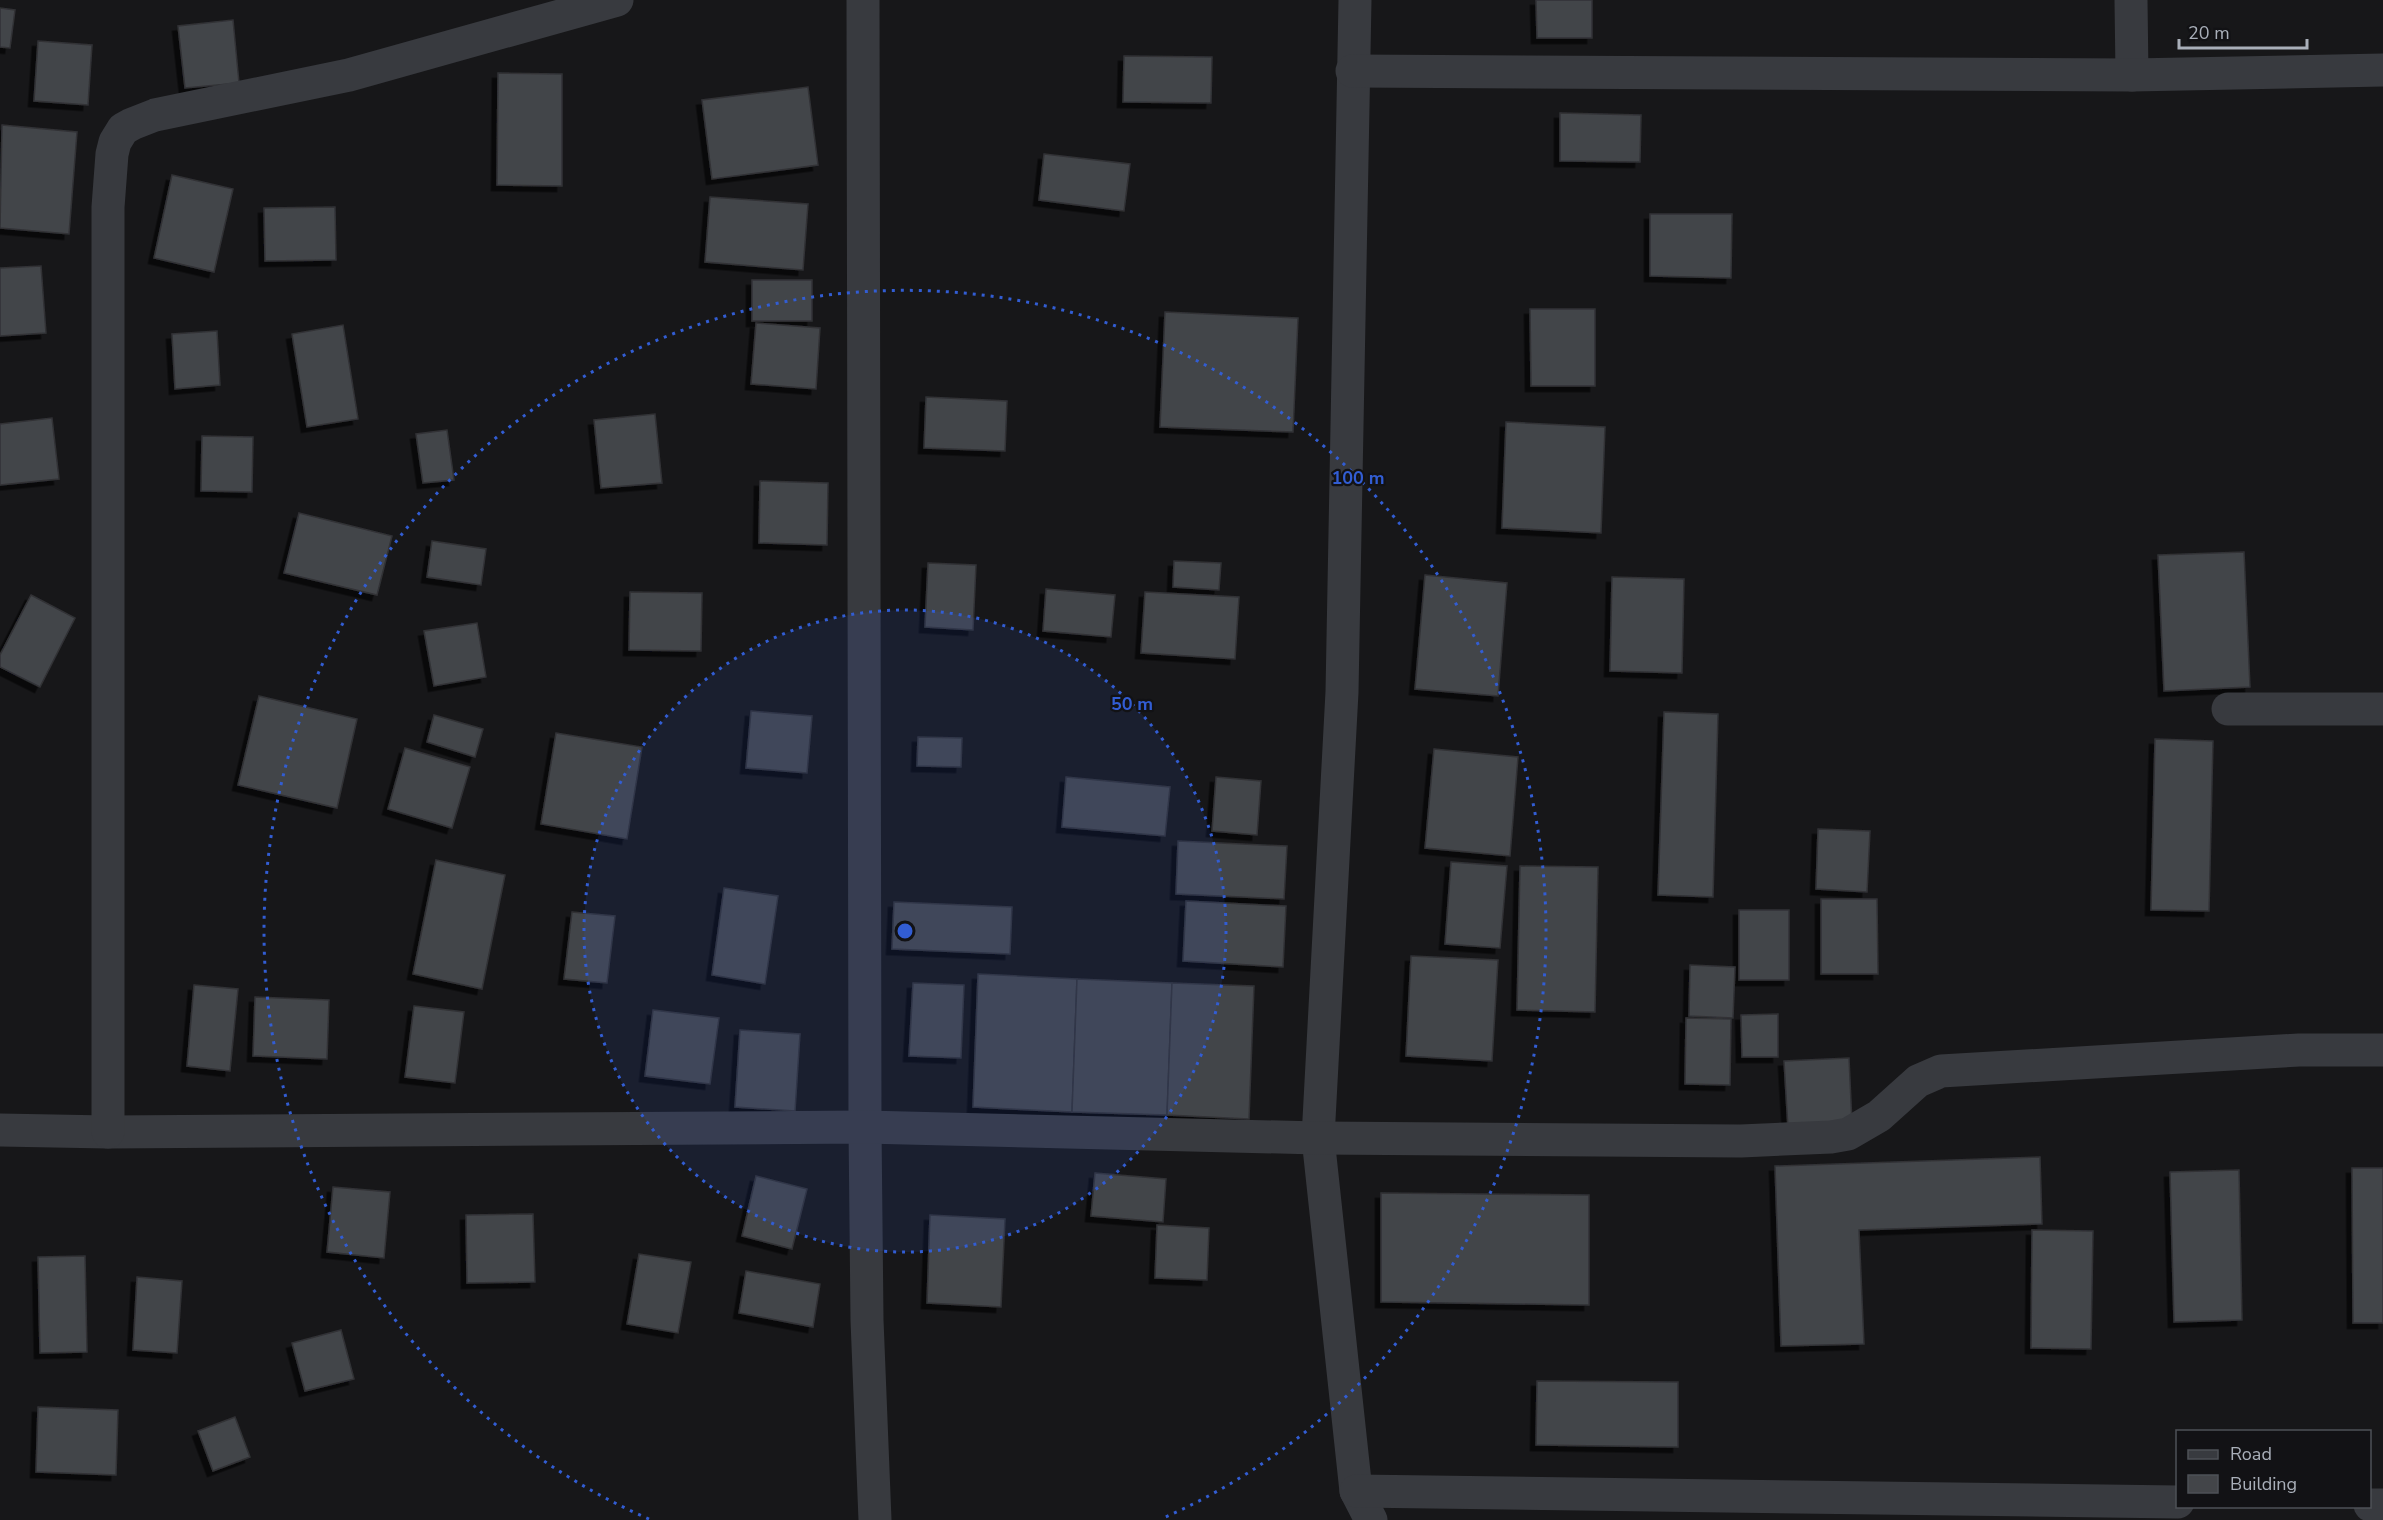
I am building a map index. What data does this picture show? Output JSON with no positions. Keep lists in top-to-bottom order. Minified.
{"legend":["Road","Building"],"scale_bar":"20 m","rings":["100 m","50 m"]}
